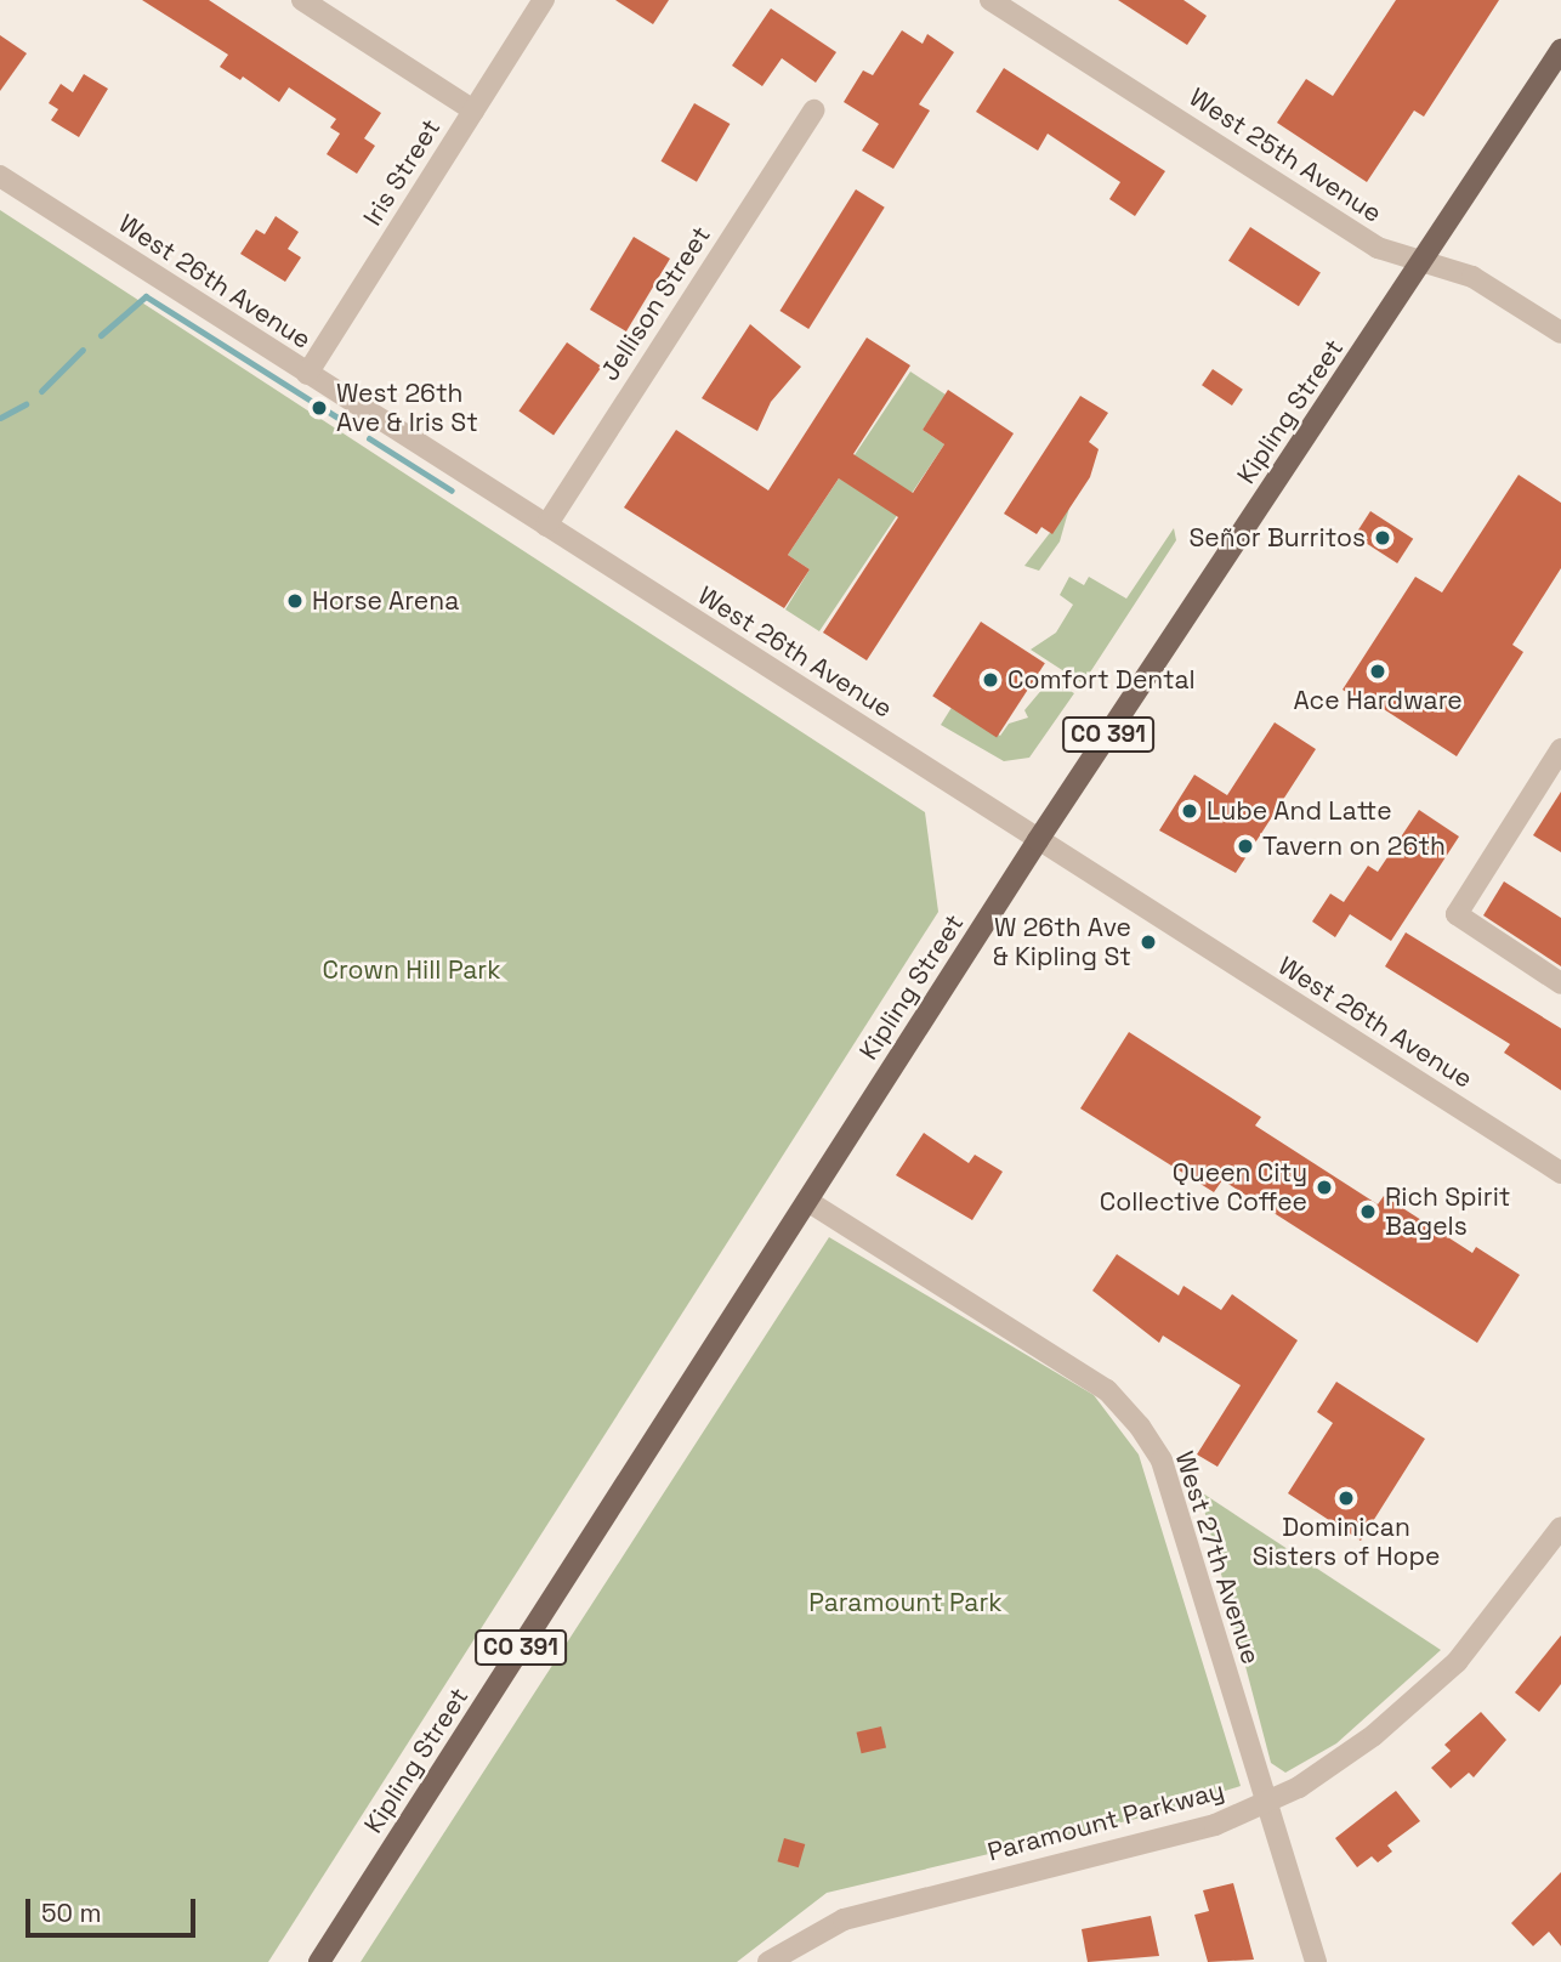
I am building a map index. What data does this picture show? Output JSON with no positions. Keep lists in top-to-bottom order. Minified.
{"streets":{"main road":["Kipling Street","CO 391"],"street":["West 25th Avenue","Iris Street","West 26th Avenue","Jellison Street","West 27th Avenue","Paramount Parkway"]},"crossings":[["West 25th Avenue","Kipling Street"],["Iris Street","West 26th Avenue"],["West 26th Avenue","Jellison Street"],["West 26th Avenue","Kipling Street"],["Kipling Street","West 27th Avenue"],["West 27th Avenue","Paramount Parkway"]],"parks":["Crown Hill Park","Paramount Park"],"places":["West 26th Ave & Iris St","Señor Burritos","Horse Arena","Ace Hardware","Comfort Dental","Lube And Latte","Tavern on 26th","W 26th Ave & Kipling St","Queen City Collective Coffee","Rich Spirit Bagels","Dominican Sisters of Hope"],"scale_bar":"50 m"}
